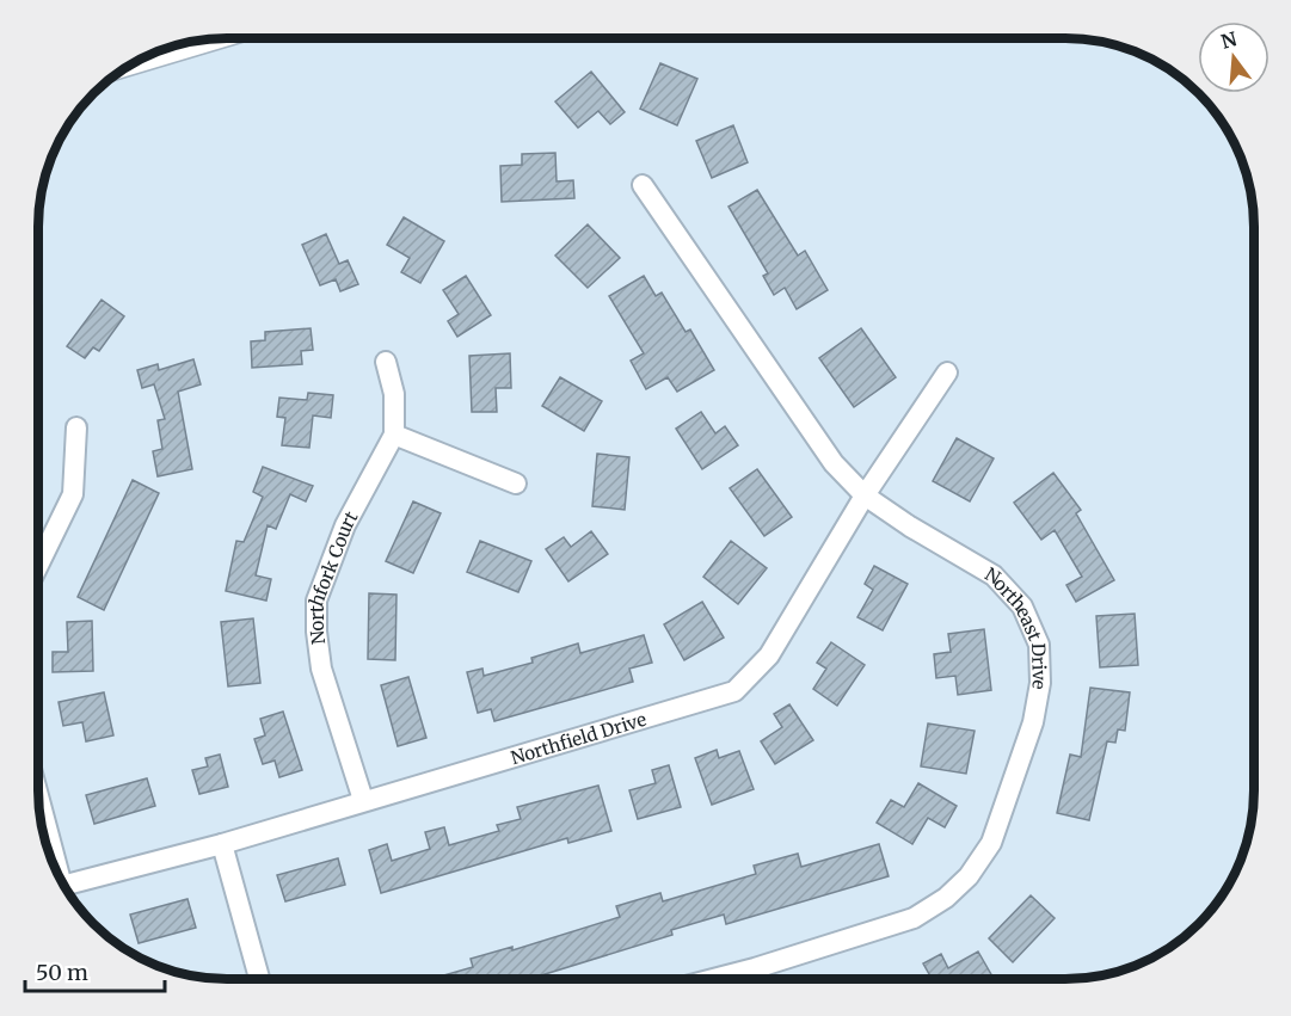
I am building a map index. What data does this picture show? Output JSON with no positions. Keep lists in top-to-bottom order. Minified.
{"streets":{"street":["Northfork Court","Northeast Drive","Northfield Drive"]},"crossings":[["Northfork Court","Northfield Drive"],["Northeast Drive","Northfield Drive"]],"scale_bar":"50 m","north":"top"}
